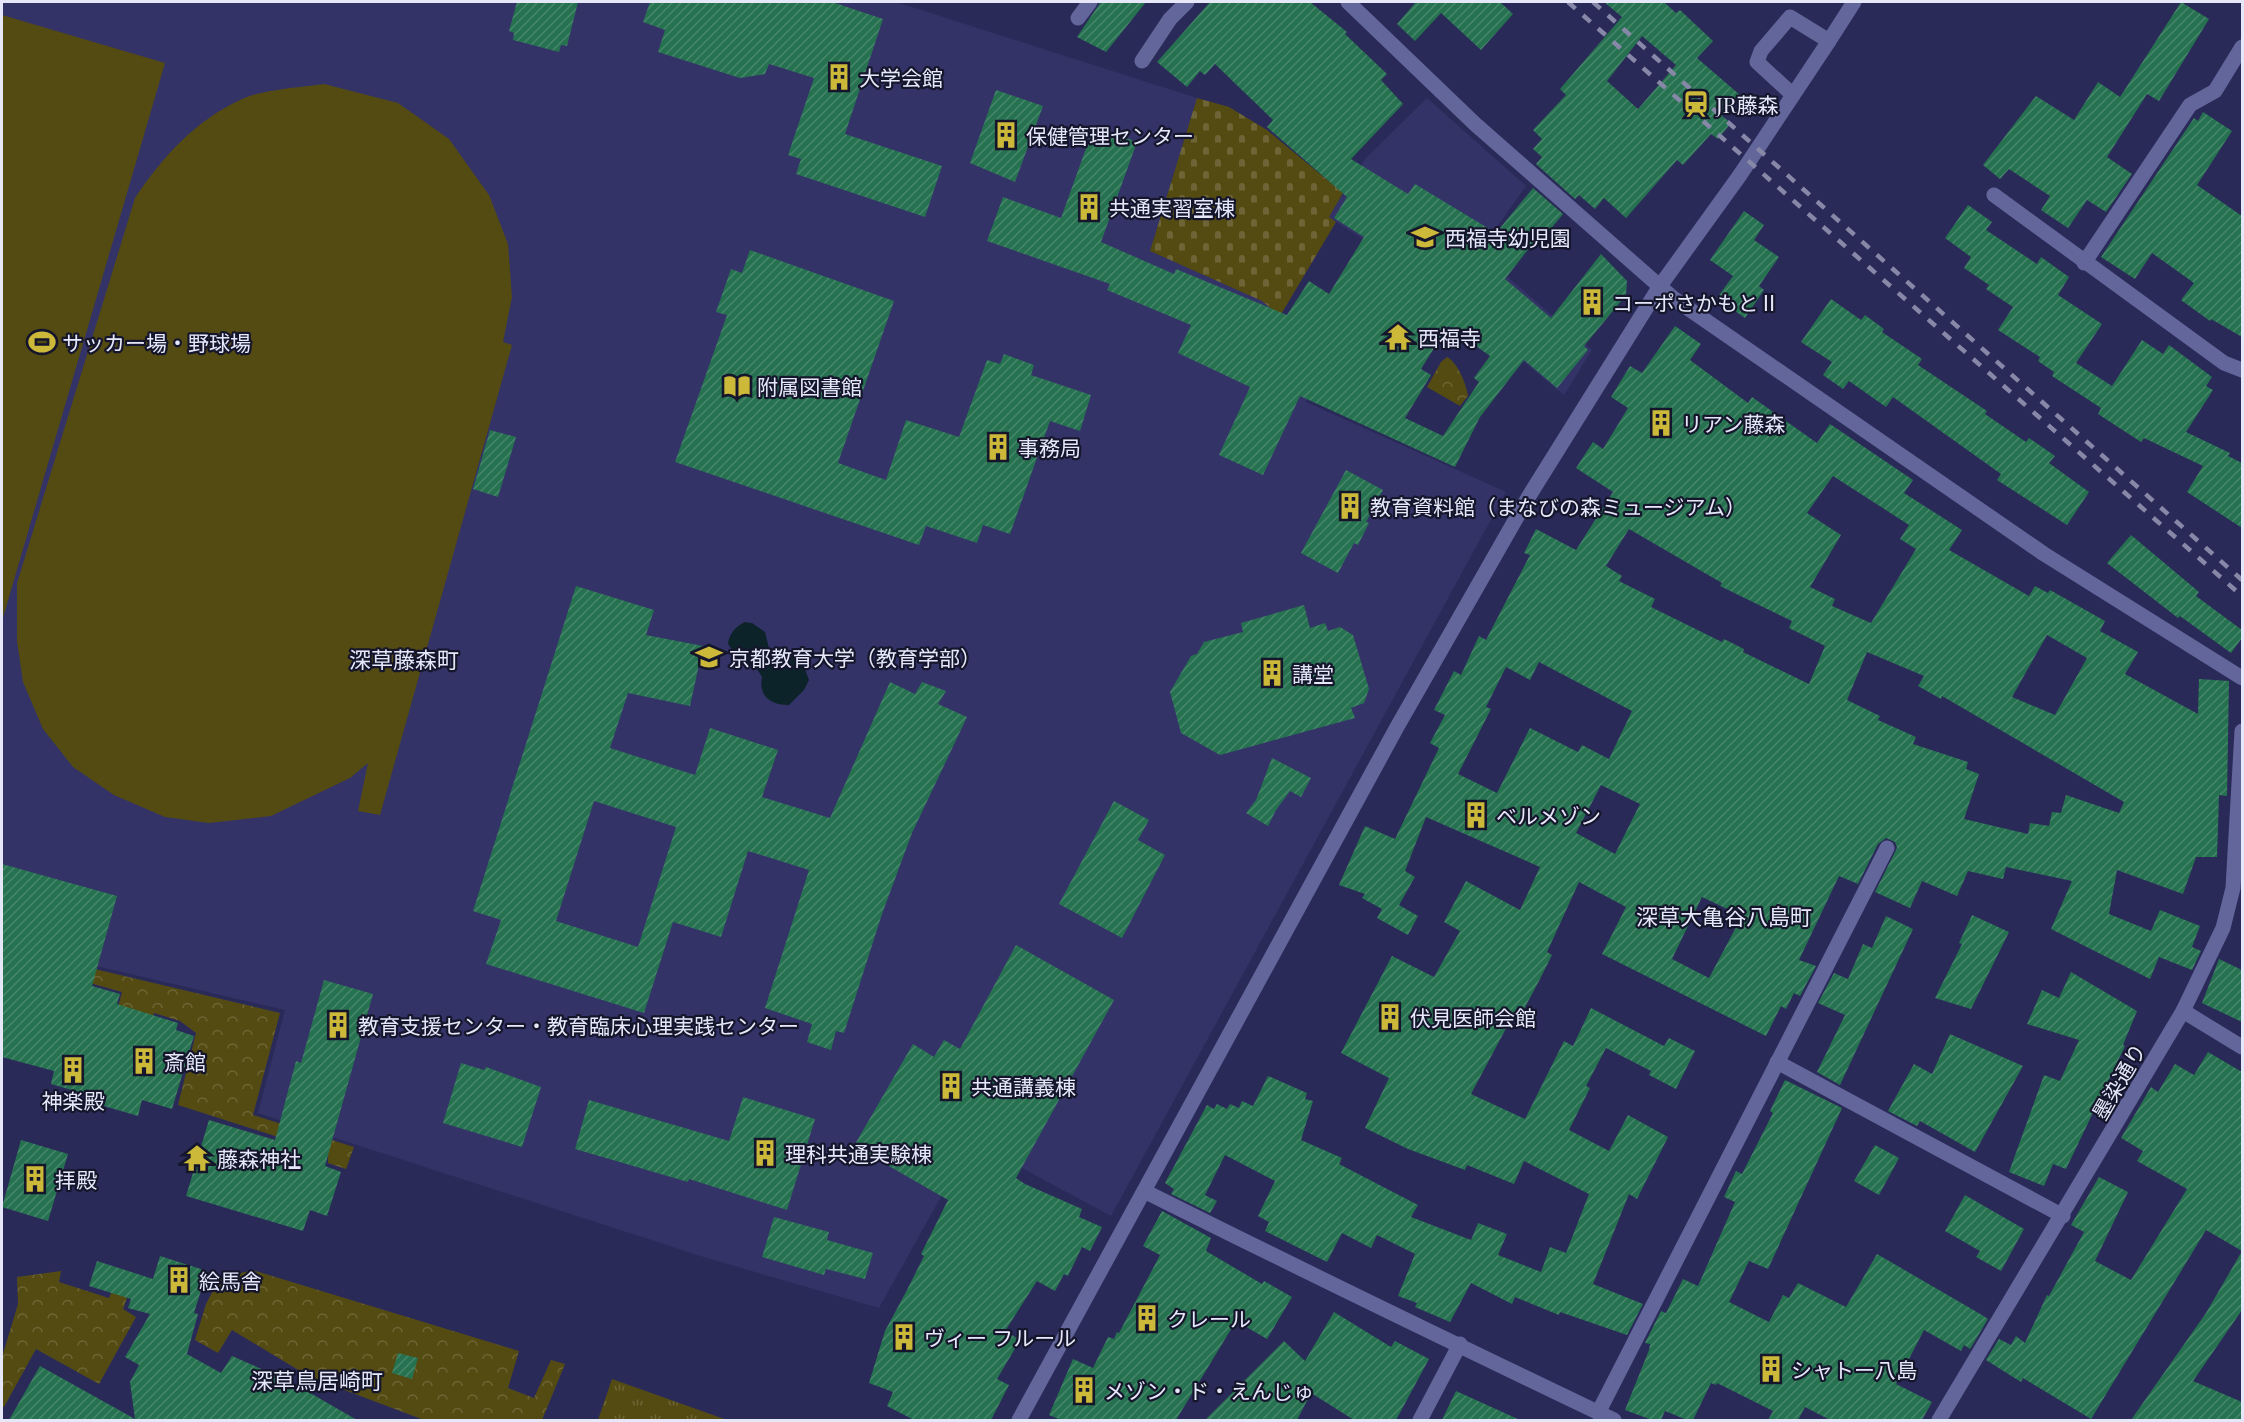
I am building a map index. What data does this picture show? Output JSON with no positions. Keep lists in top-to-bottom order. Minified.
{"streets":{"street":["墨染通り"]},"districts":["深草藤森町","深草大亀谷八島町","深草鳥居崎町"],"places":{"building":["大学会館","保健管理センター","共通実習室棟","コーポさかもとⅡ","リアン藤森","事務局","教育資料館（まなびの森ミュージアム）","講堂","ベルメゾン","伏見医師会館","教育支援センター・教育臨床心理実践センター","斎館","神楽殿","共通講義棟","理科共通実験棟","拝殿","絵馬舎","クレール","ヴィー フルール","シャトー八島","メゾン・ド・えんじゅ"],"station":["JR藤森"],"school or university":["西福寺幼児園","京都教育大学（教育学部）"],"temple":["西福寺","藤森神社"],"sports":["サッカー場・野球場"],"library":["附属図書館"]}}
